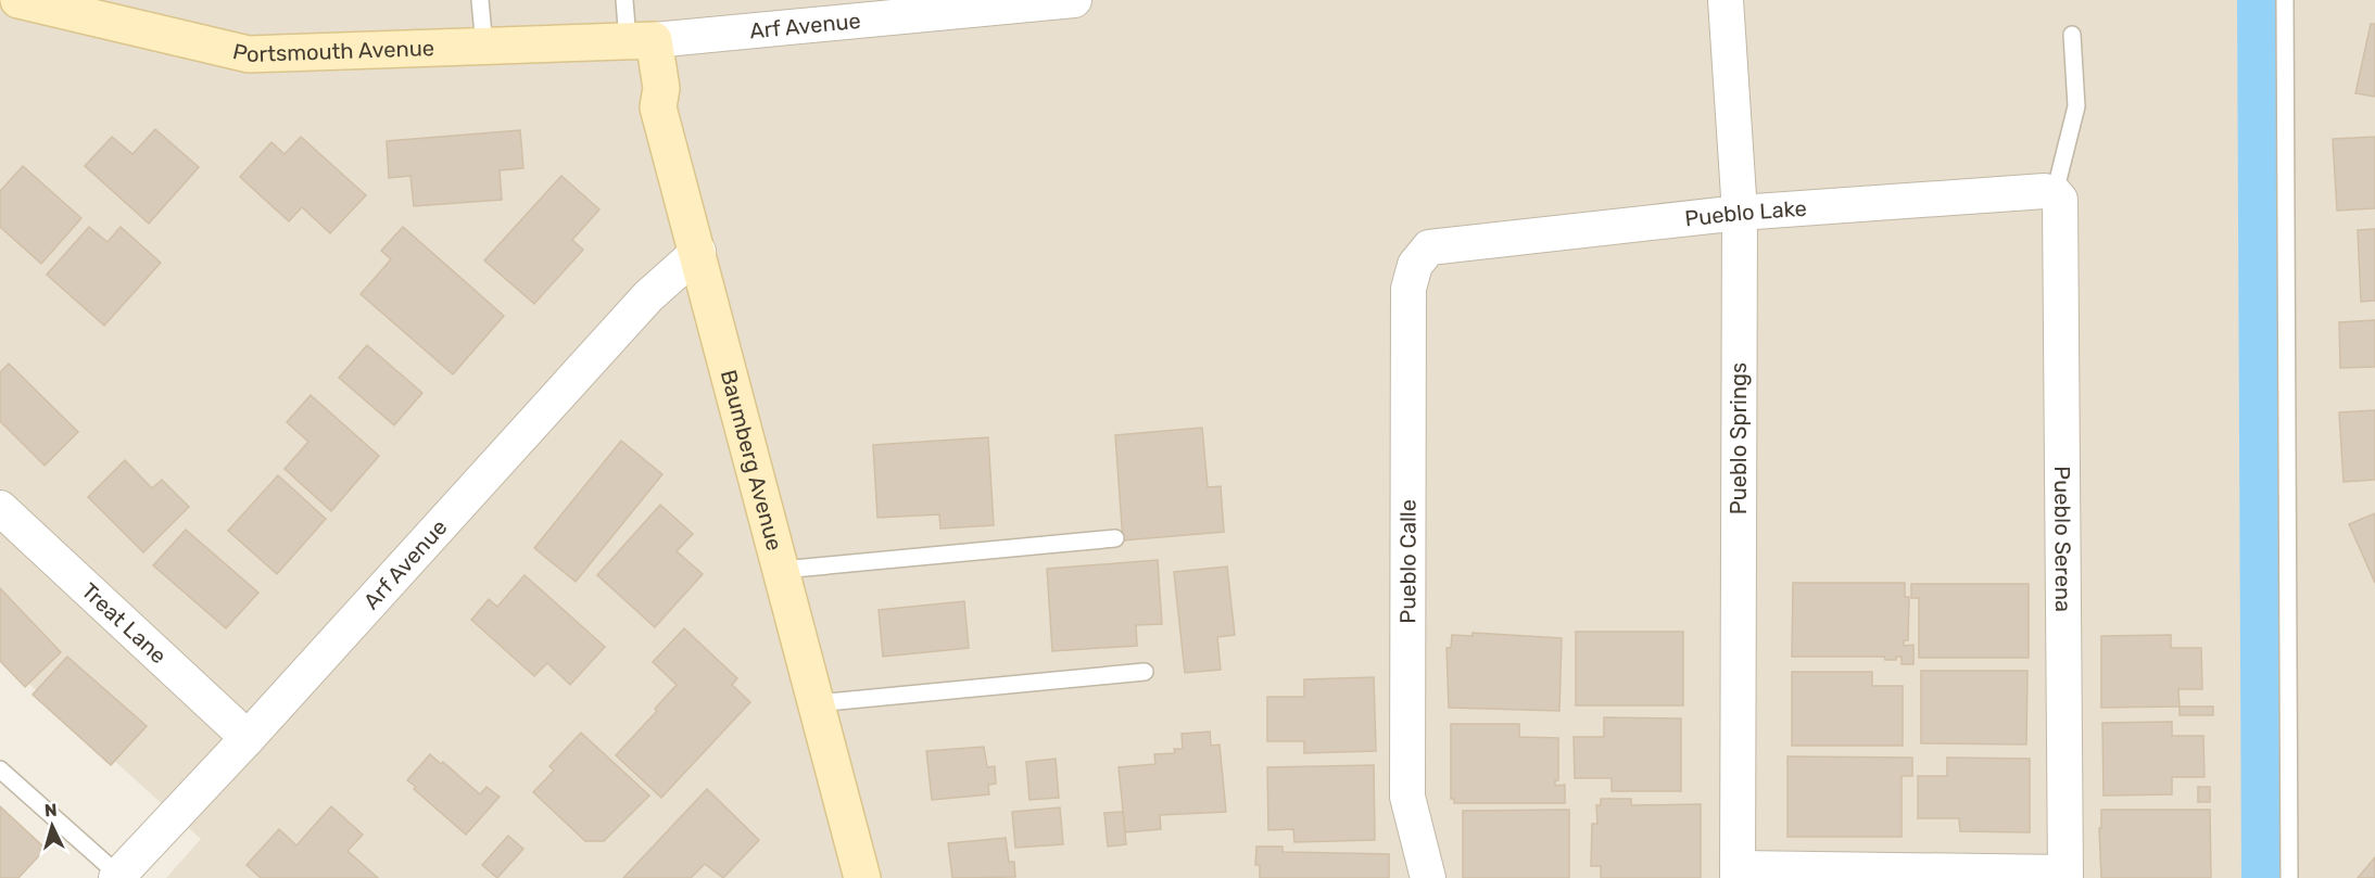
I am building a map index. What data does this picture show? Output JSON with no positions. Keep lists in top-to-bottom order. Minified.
{"streets":{"street":["Arf Avenue","Portsmouth Avenue","Pueblo Lake","Pueblo Springs","Baumberg Avenue","Pueblo Serena","Pueblo Calle","Treat Lane"]},"crossings":[["Arf Avenue","Portsmouth Avenue"],["Arf Avenue","Baumberg Avenue"],["Arf Avenue","Treat Lane"],["Portsmouth Avenue","Baumberg Avenue"],["Pueblo Lake","Pueblo Springs"],["Pueblo Lake","Pueblo Serena"],["Pueblo Lake","Pueblo Calle"]],"north":"top"}
